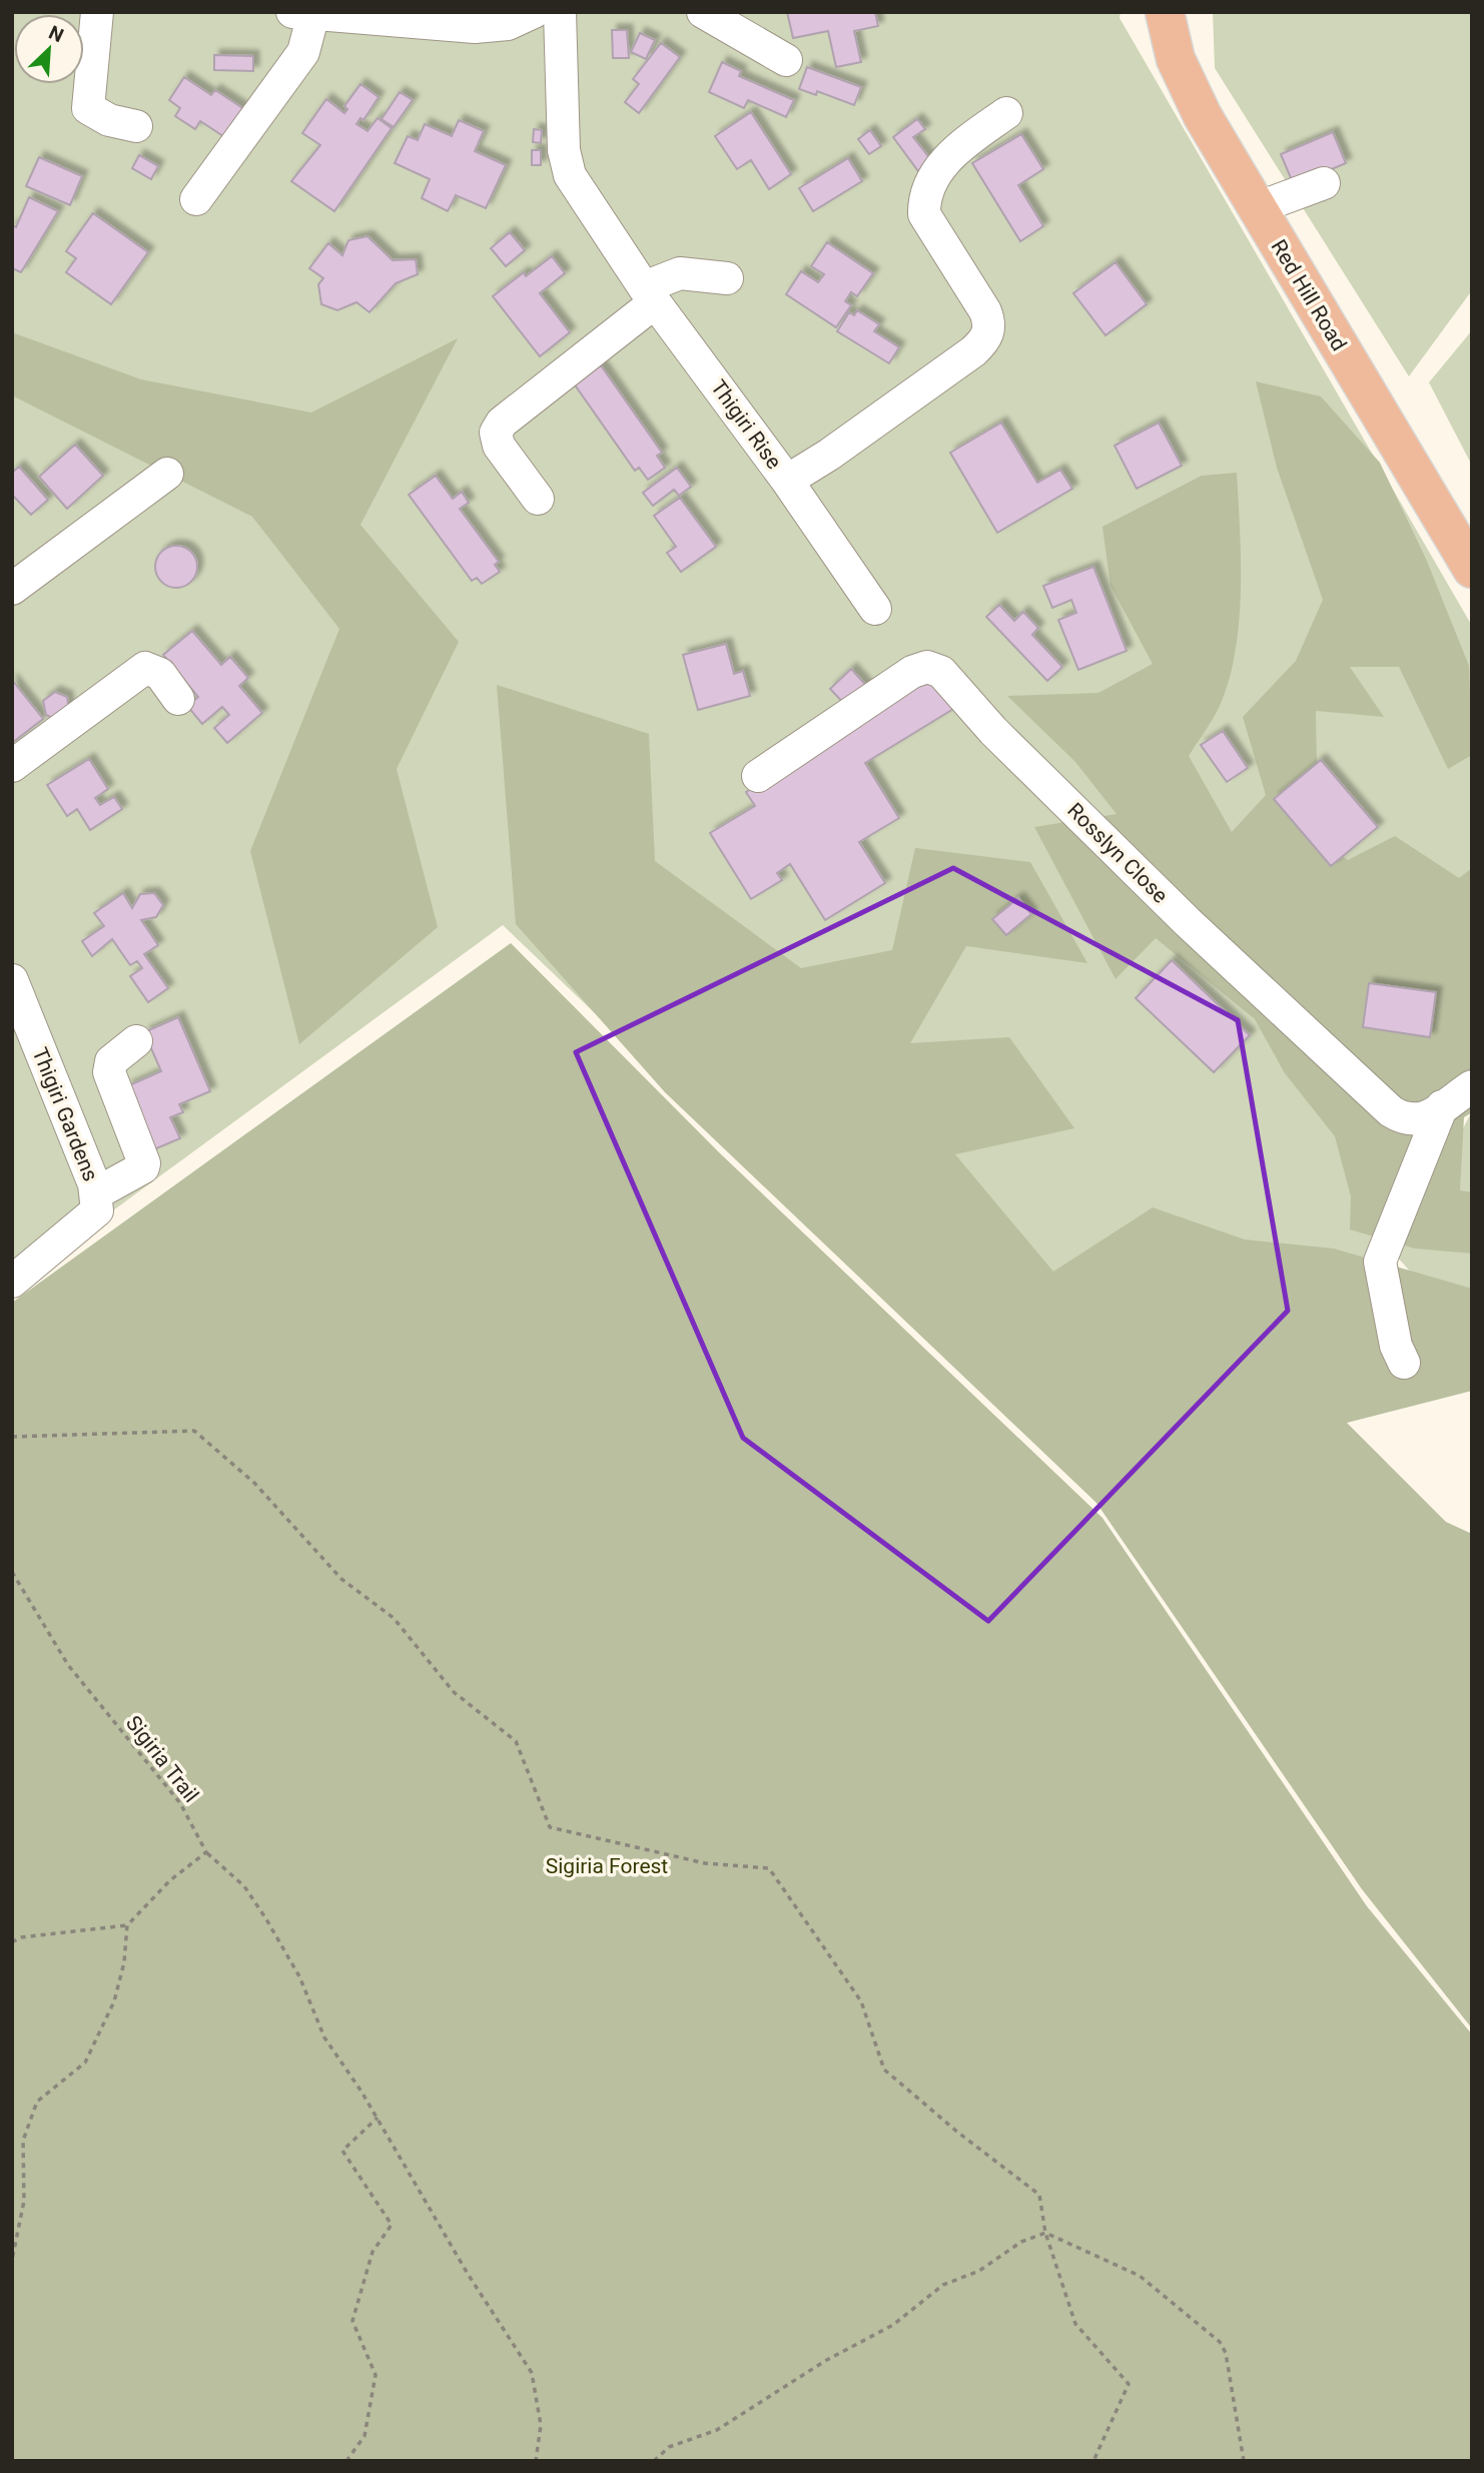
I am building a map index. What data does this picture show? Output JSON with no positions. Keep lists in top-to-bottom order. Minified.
{"streets":{"main road":["Red Hill Road"],"street":["Thigiri Rise","Rosslyn Close","Thigiri Gardens"],"path":["Sigiria Trail"]},"parks":["Sigiria Forest"],"north":"top right"}
